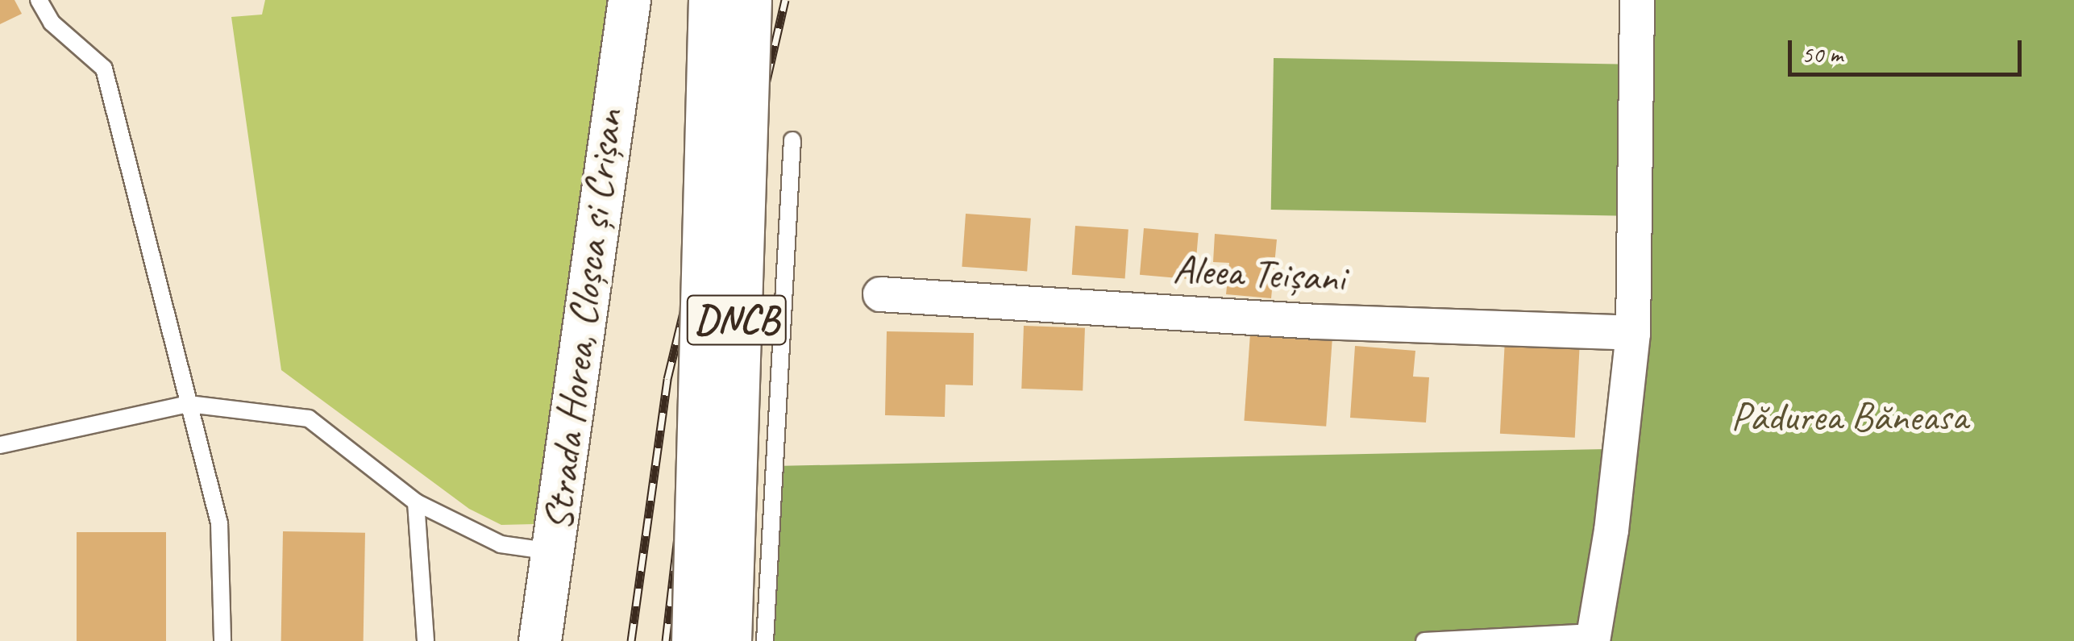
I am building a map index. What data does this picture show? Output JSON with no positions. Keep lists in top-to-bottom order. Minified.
{"streets":{"main road":["DNCB"],"street":["Aleea Teișani","Strada Horea, Cloșca și Crișan"]},"parks":["Pădurea Băneasa"],"scale_bar":"50 m"}
